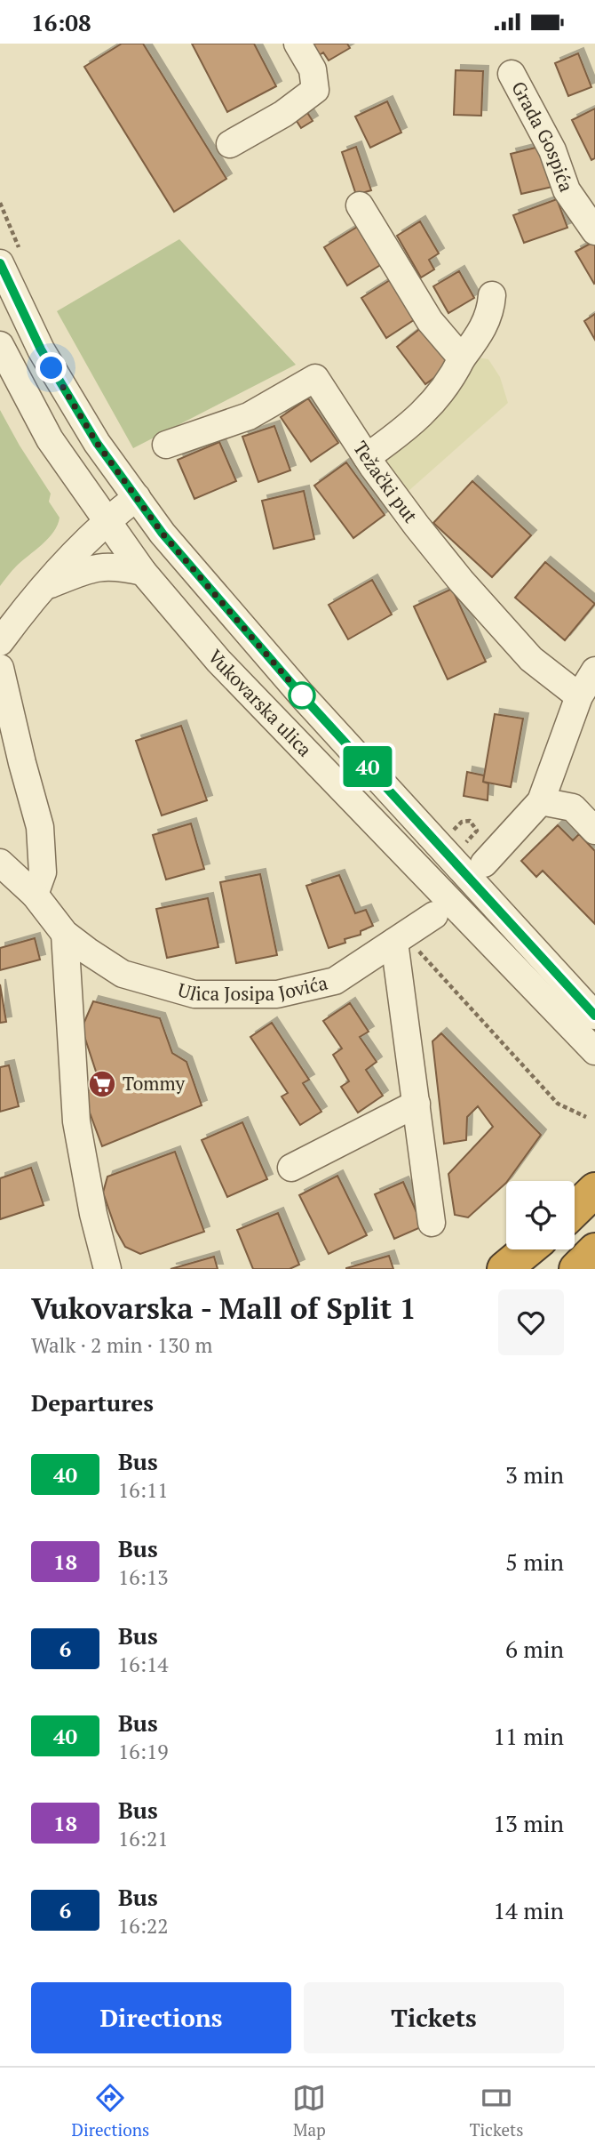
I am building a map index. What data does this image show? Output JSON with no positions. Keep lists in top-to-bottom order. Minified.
{"streets":{"street":["Grada Gospića","Težački put","Vukovarska ulica","Ulica Josipa Jovića"]},"places":{"supermarket":["Tommy"]},"lines":["bus line 40"],"page":{"status":"16:08","on_map":"40","heading":[["Vukovarska - Mall of Split 1","Walk · 2 min · 130 m"],"Departures"],"list":[{"mark":"40","name":"Bus","note":"16:11","value":"3 min"},{"mark":"18","name":"Bus","note":"16:13","value":"5 min"},{"mark":"6","name":"Bus","note":"16:14","value":"6 min"},{"mark":"40","name":"Bus","note":"16:19","value":"11 min"},{"mark":"18","name":"Bus","note":"16:21","value":"13 min"},{"mark":"6","name":"Bus","note":"16:22","value":"14 min"}],"buttons":["Directions","Tickets"],"tabs":["Directions","Map","Tickets"]}}
